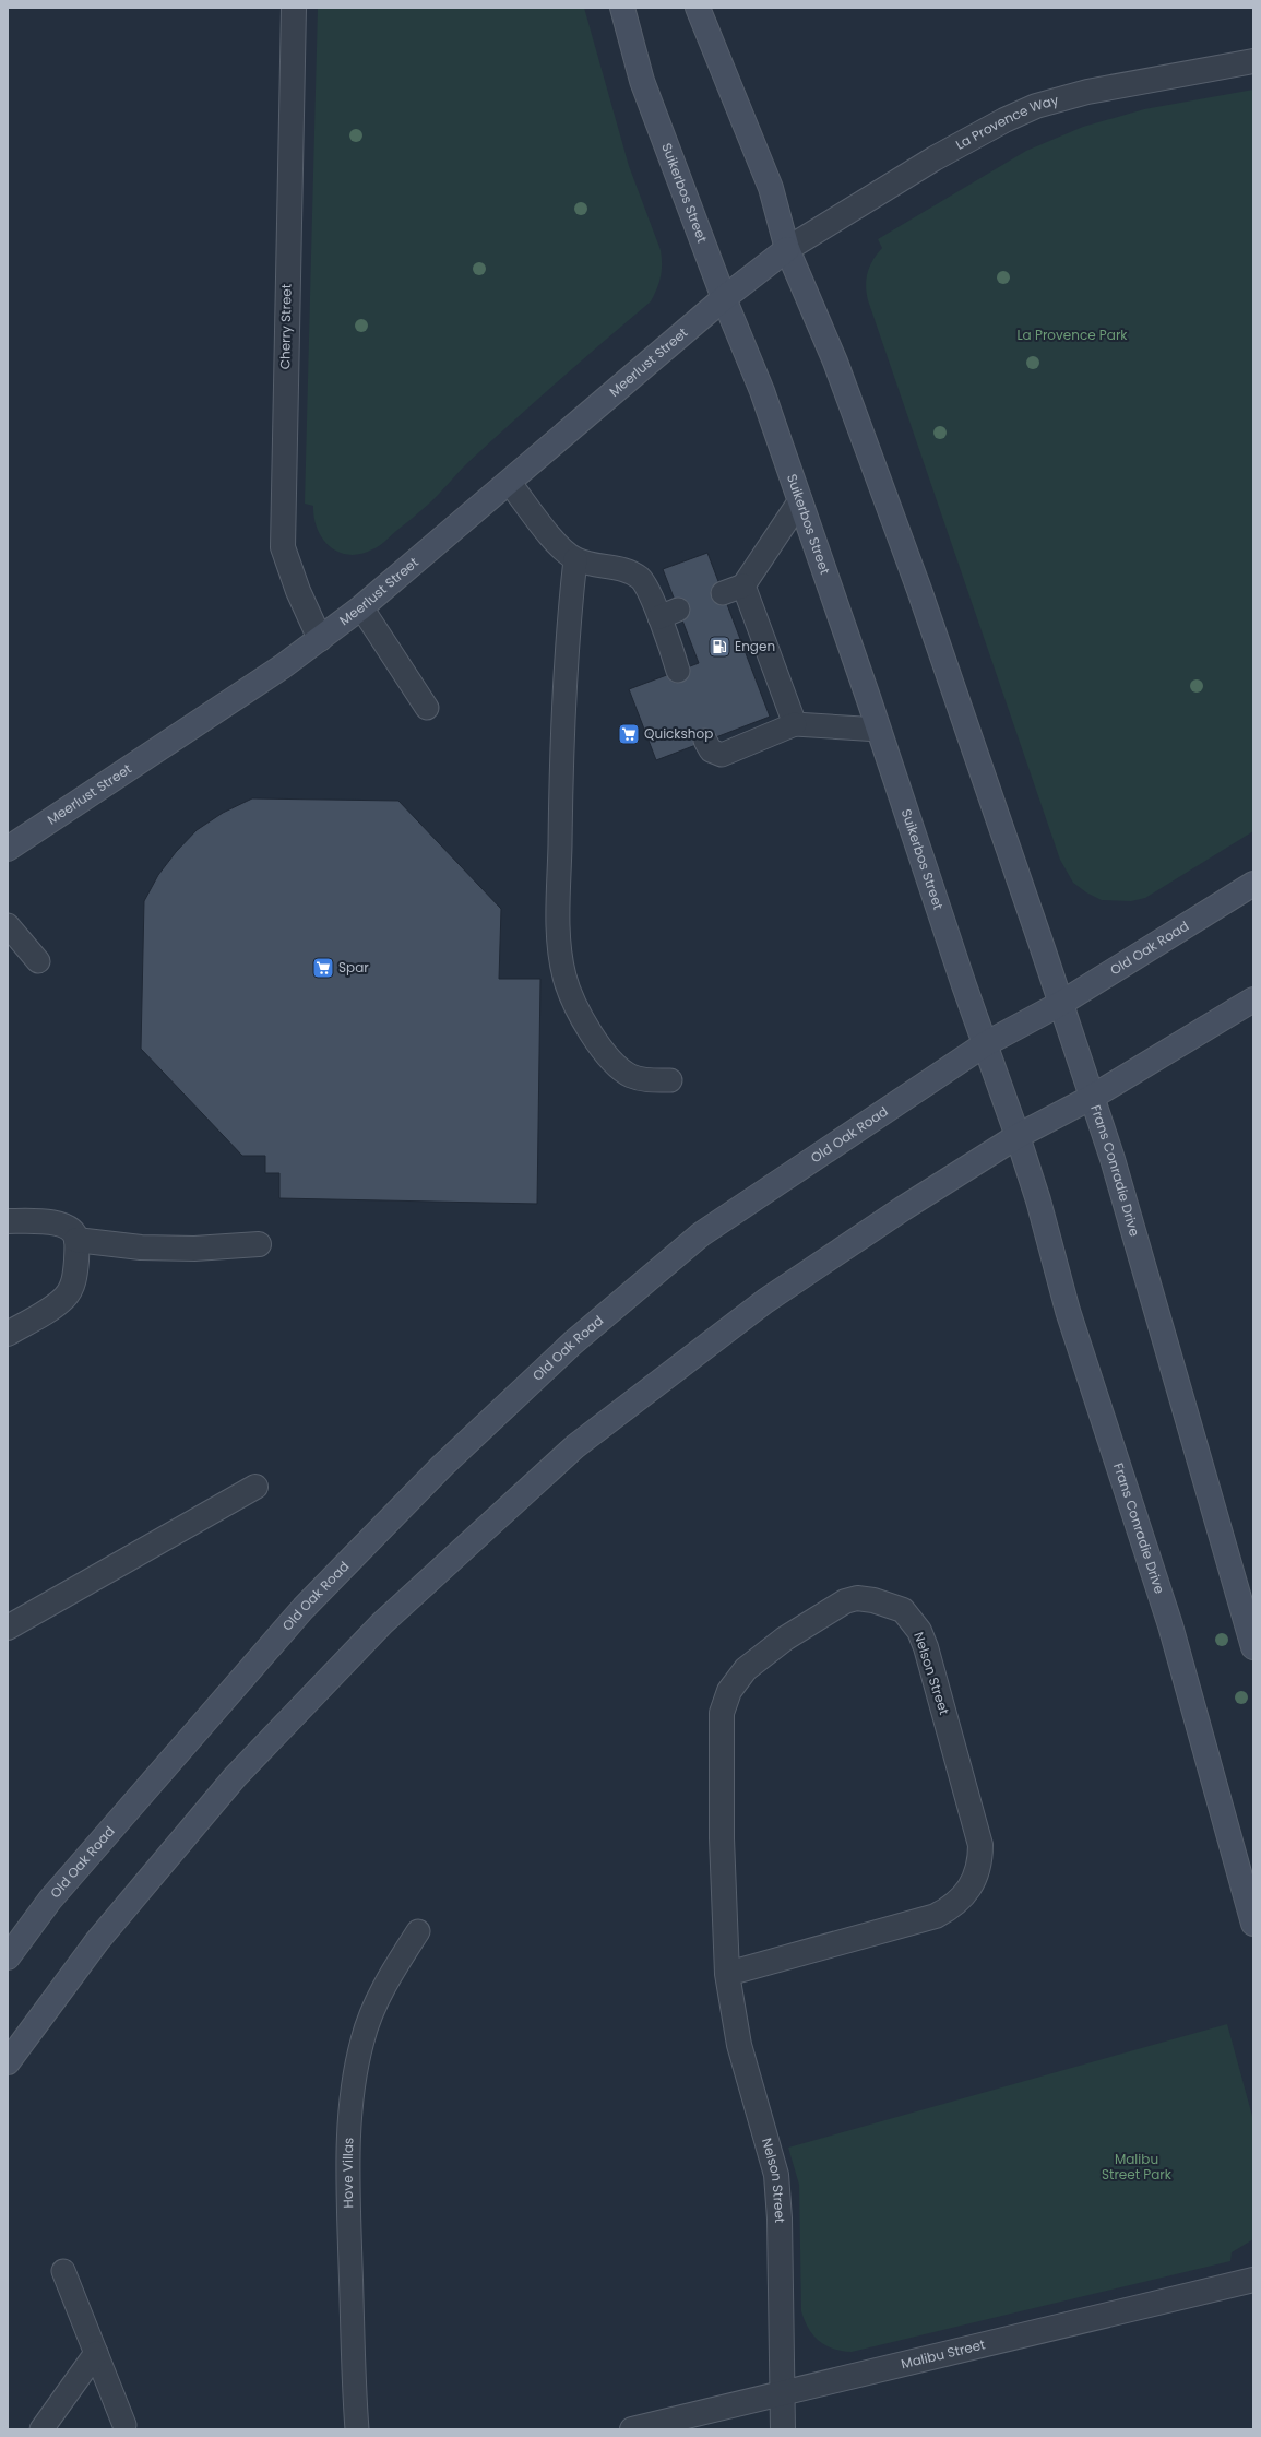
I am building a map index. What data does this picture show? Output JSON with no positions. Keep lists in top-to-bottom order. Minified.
{"streets":{"street":["La Provence Way","Suikerbos Street","Cherry Street","Meerlust Street","Old Oak Road","Frans Conradie Drive","Nelson Street","Malibu Street"],"lane":["Hove Villas"]},"crossings":[["La Provence Way","Meerlust Street"],["Suikerbos Street","Meerlust Street"],["Suikerbos Street","Old Oak Road"],["Suikerbos Street","Frans Conradie Drive"],["Cherry Street","Meerlust Street"],["Old Oak Road","Frans Conradie Drive"],["Nelson Street","Malibu Street"]],"parks":["La Provence Park","Malibu Street Park"],"places":{"fuel station":["Engen"],"supermarket":["Quickshop","Spar"]}}
